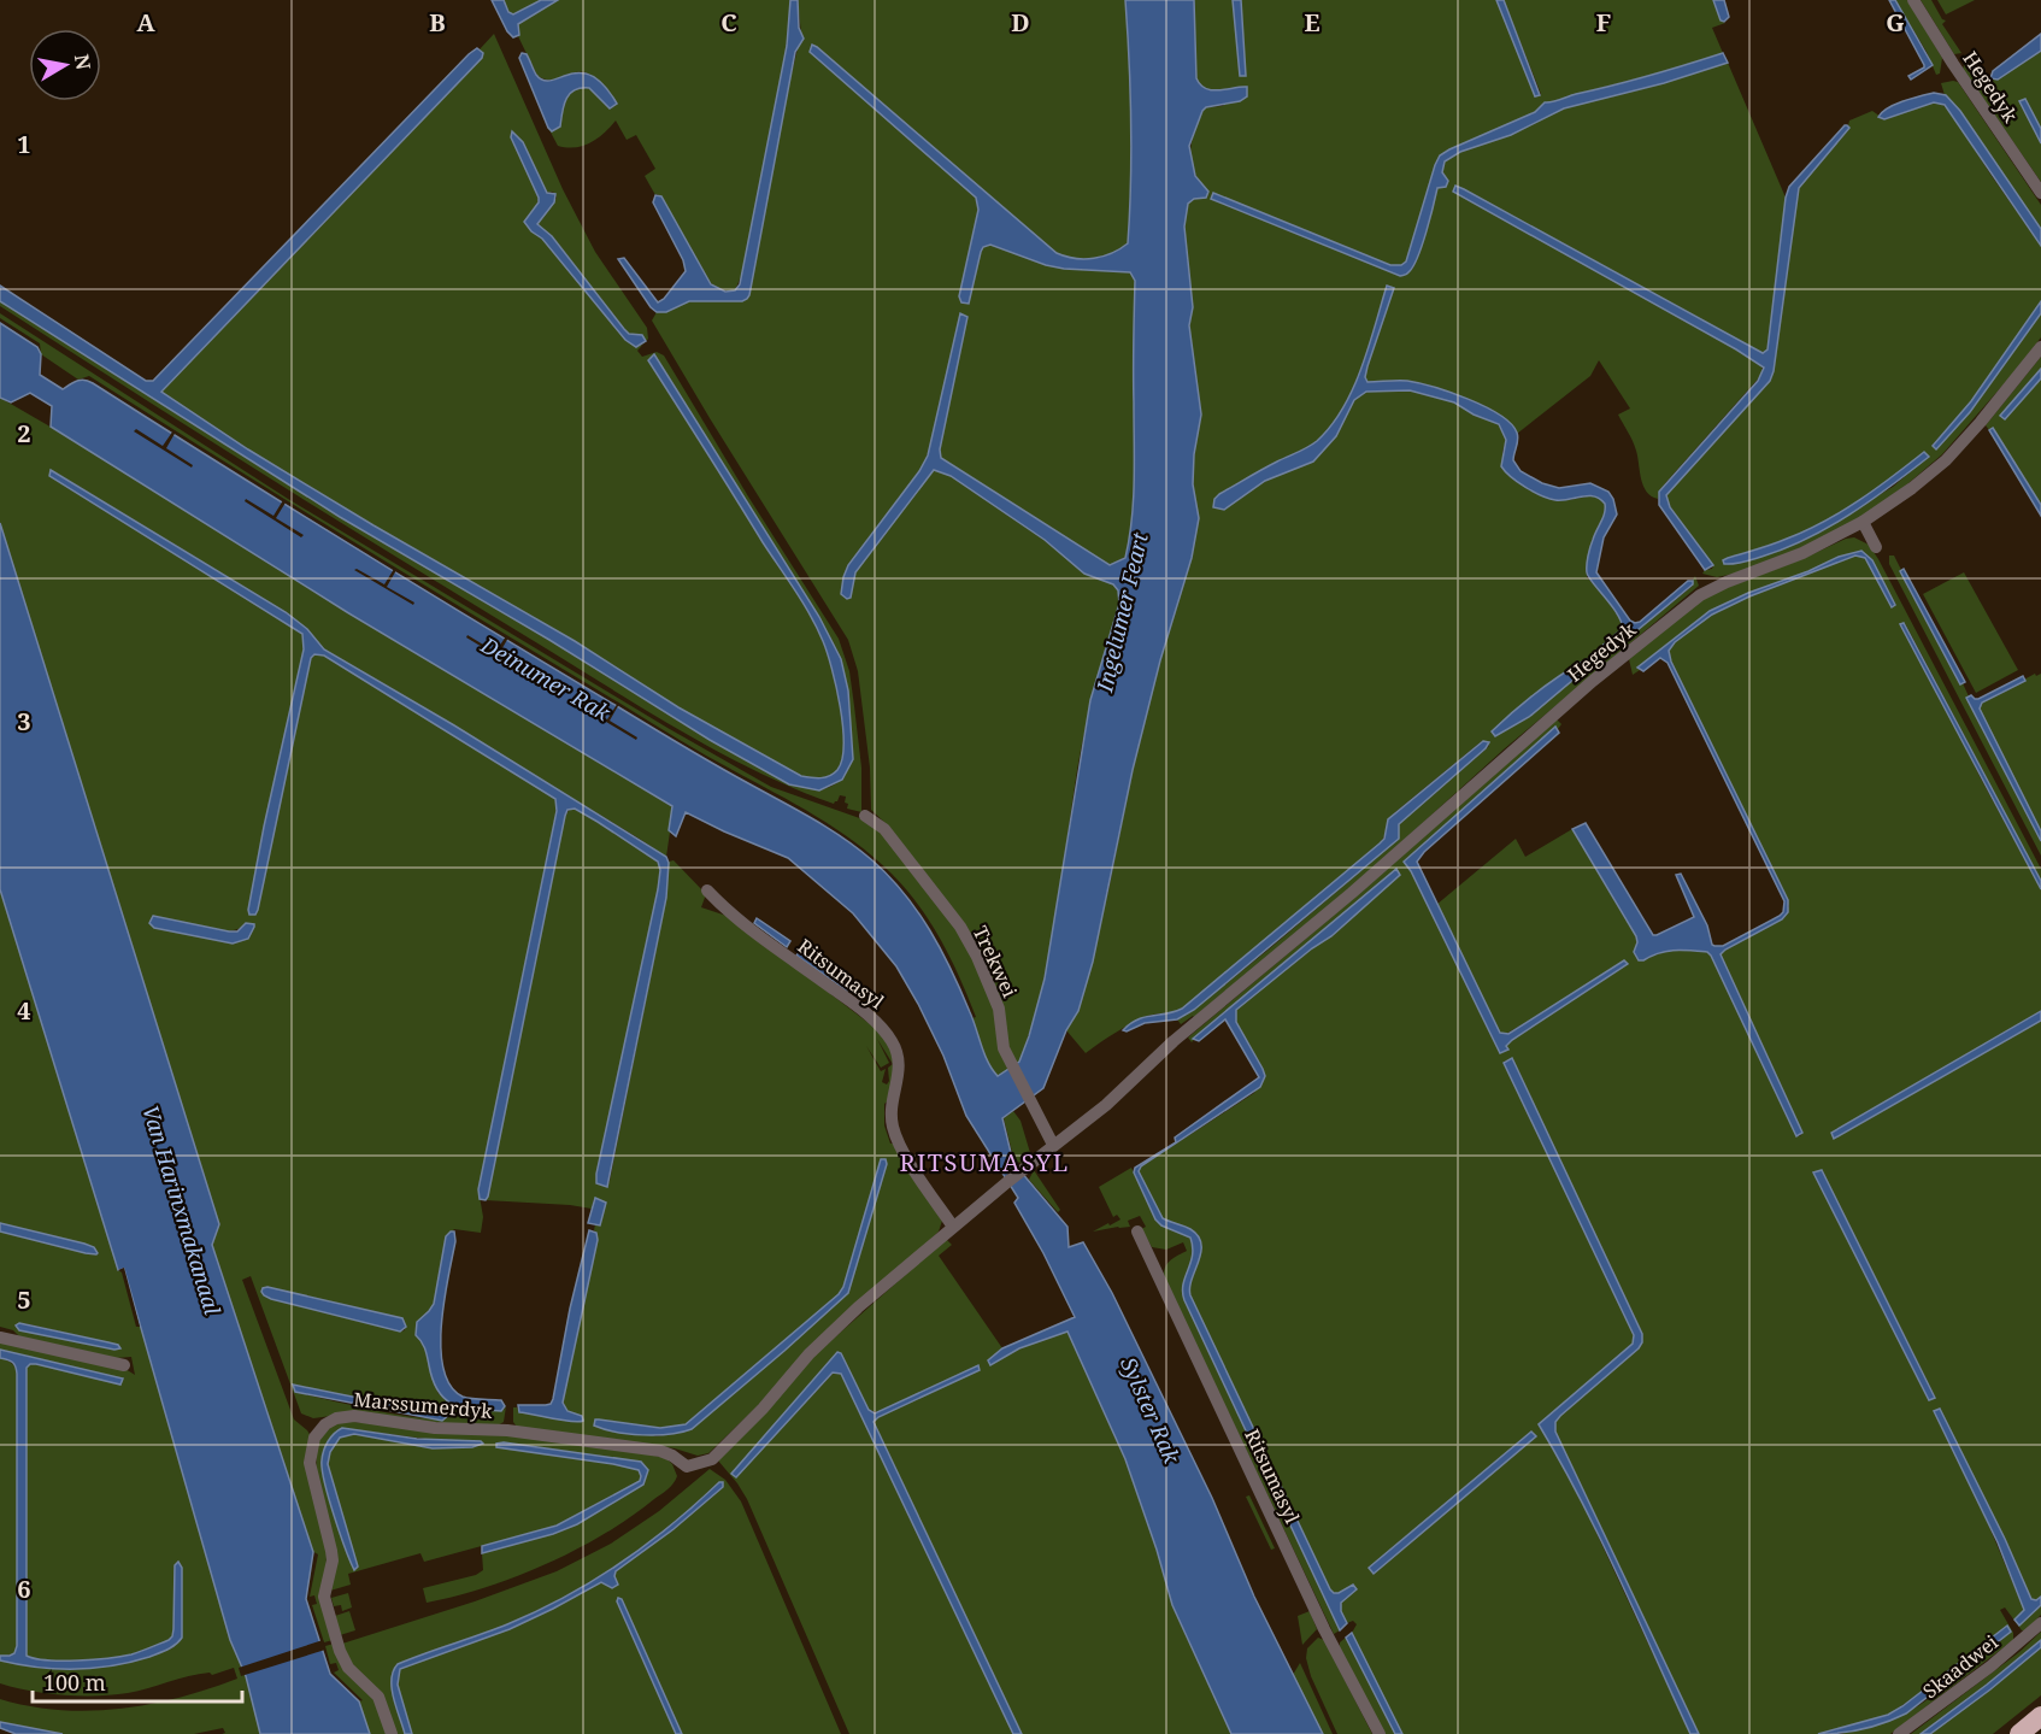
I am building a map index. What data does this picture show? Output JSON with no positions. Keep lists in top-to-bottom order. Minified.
{"streets":{"street":["Hegedyk","Trekwei","Ritsumasyl","Marssumerdyk","Skaadwei"]},"crossings":[["Hegedyk","Trekwei"],["Ritsumasyl","Marssumerdyk"]],"districts":["RITSUMASYL"],"water":["Ingelumer Feart","Deinumer Rak","Van Harinxmakanaal","Sylster Rak"],"scale_bar":"100 m","north":"right","grid":{"columns":["A","B","C","D","E","F","G"],"rows":["1","2","3","4","5","6"]}}
